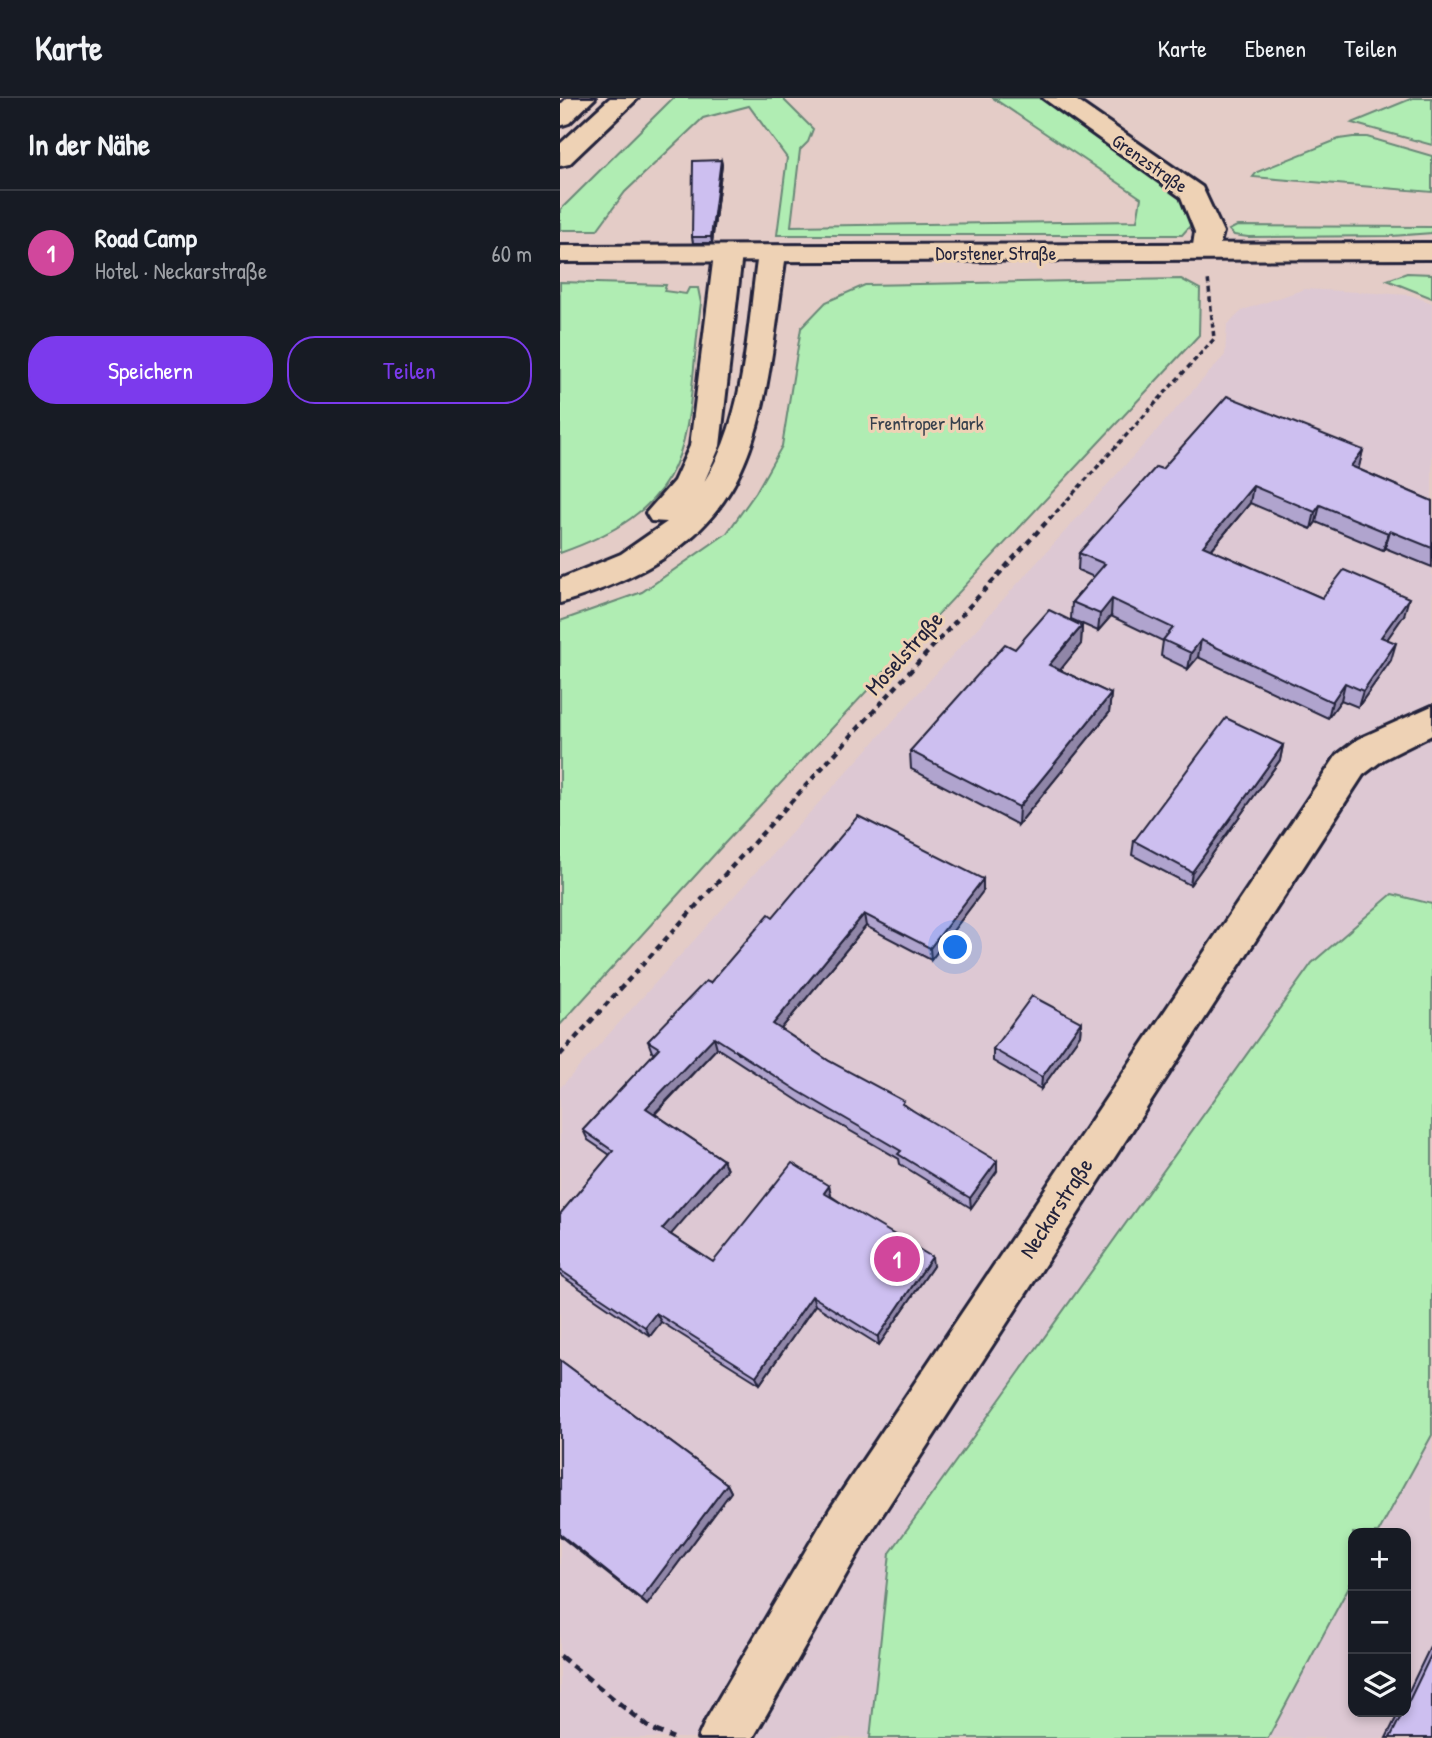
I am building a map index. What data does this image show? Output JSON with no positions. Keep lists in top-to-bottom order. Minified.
{"streets":{"main road":["Grenzstraße","Dorstener Straße","Neckarstraße"],"path":["Moselstraße"]},"crossings":[["Grenzstraße","Dorstener Straße"],["Grenzstraße","Moselstraße"],["Dorstener Straße","Moselstraße"]],"parks":["Frentroper Mark"],"page":{"header":"Karte","nav":["Karte","Ebenen","Teilen"],"heading":"In der Nähe","list":[{"mark":"1","name":"Road Camp","note":"Hotel · Neckarstraße","value":"60 m"}],"buttons":["Speichern","Teilen"],"pins":"1","map_buttons":["+","−"]}}
